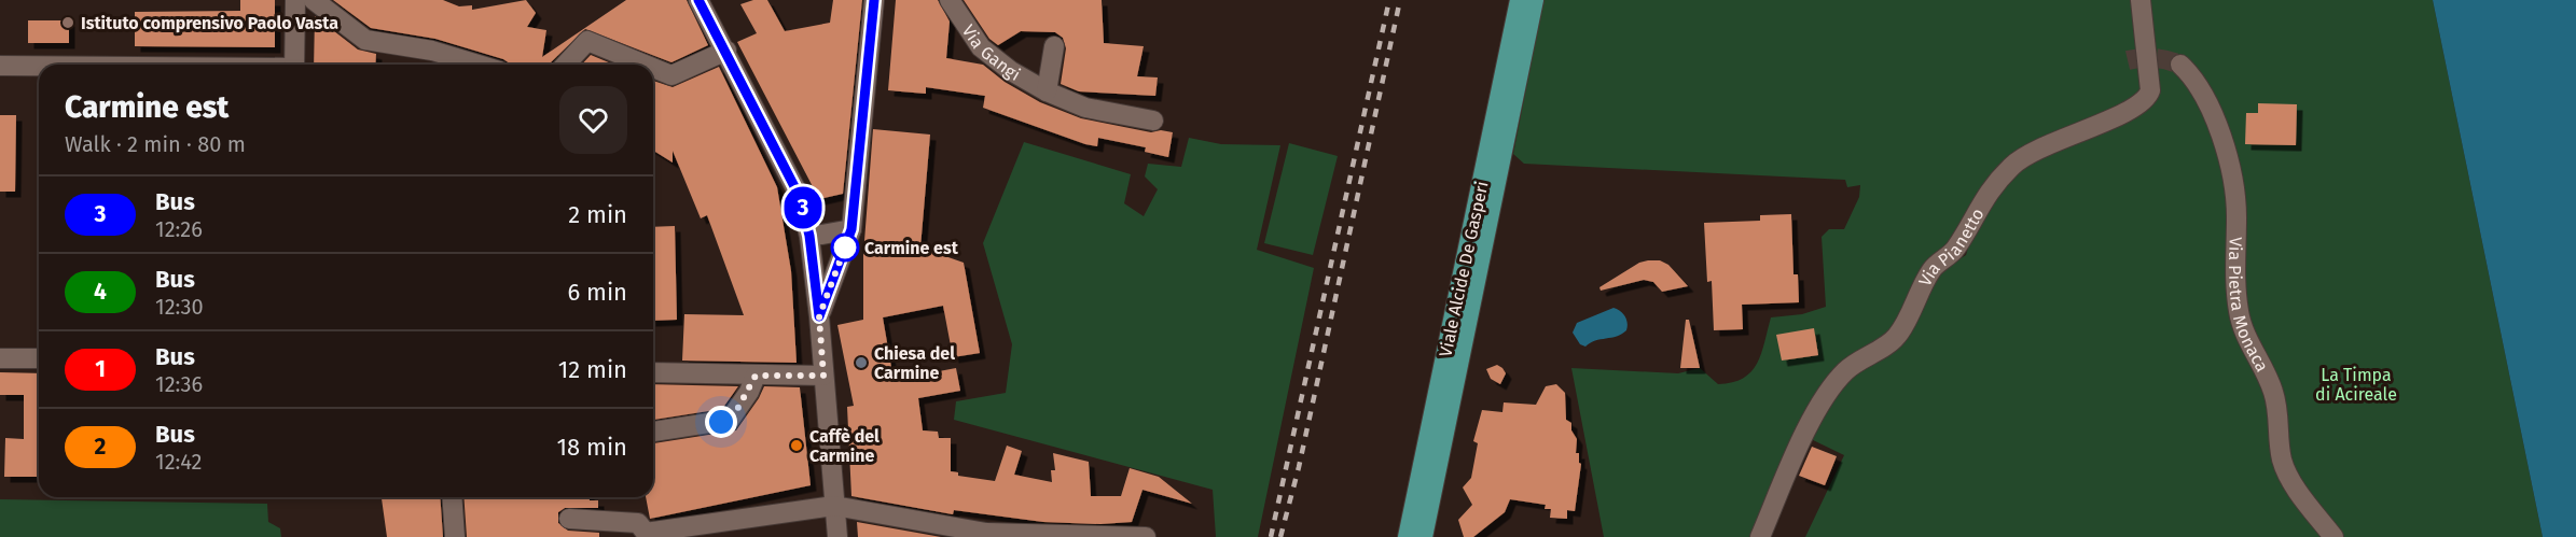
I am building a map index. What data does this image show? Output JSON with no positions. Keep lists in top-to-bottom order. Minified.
{"streets":{"main road":["Viale Alcide De Gasperi"],"street":["Via Gangi","Via Pianetto","Via Pietra Monaca"]},"parks":["La Timpa di Acireale"],"places":["Istituto comprensivo Paolo Vasta","Carmine est","Chiesa del Carmine","Caffè del Carmine"],"lines":["bus line 3"],"page":{"on_map":"3","heading":["Carmine est","Walk · 2 min · 80 m"],"list":[{"mark":"3","name":"Bus","note":"12:26","value":"2 min"},{"mark":"4","name":"Bus","note":"12:30","value":"6 min"},{"mark":"1","name":"Bus","note":"12:36","value":"12 min"},{"mark":"2","name":"Bus","note":"12:42","value":"18 min"}]}}
